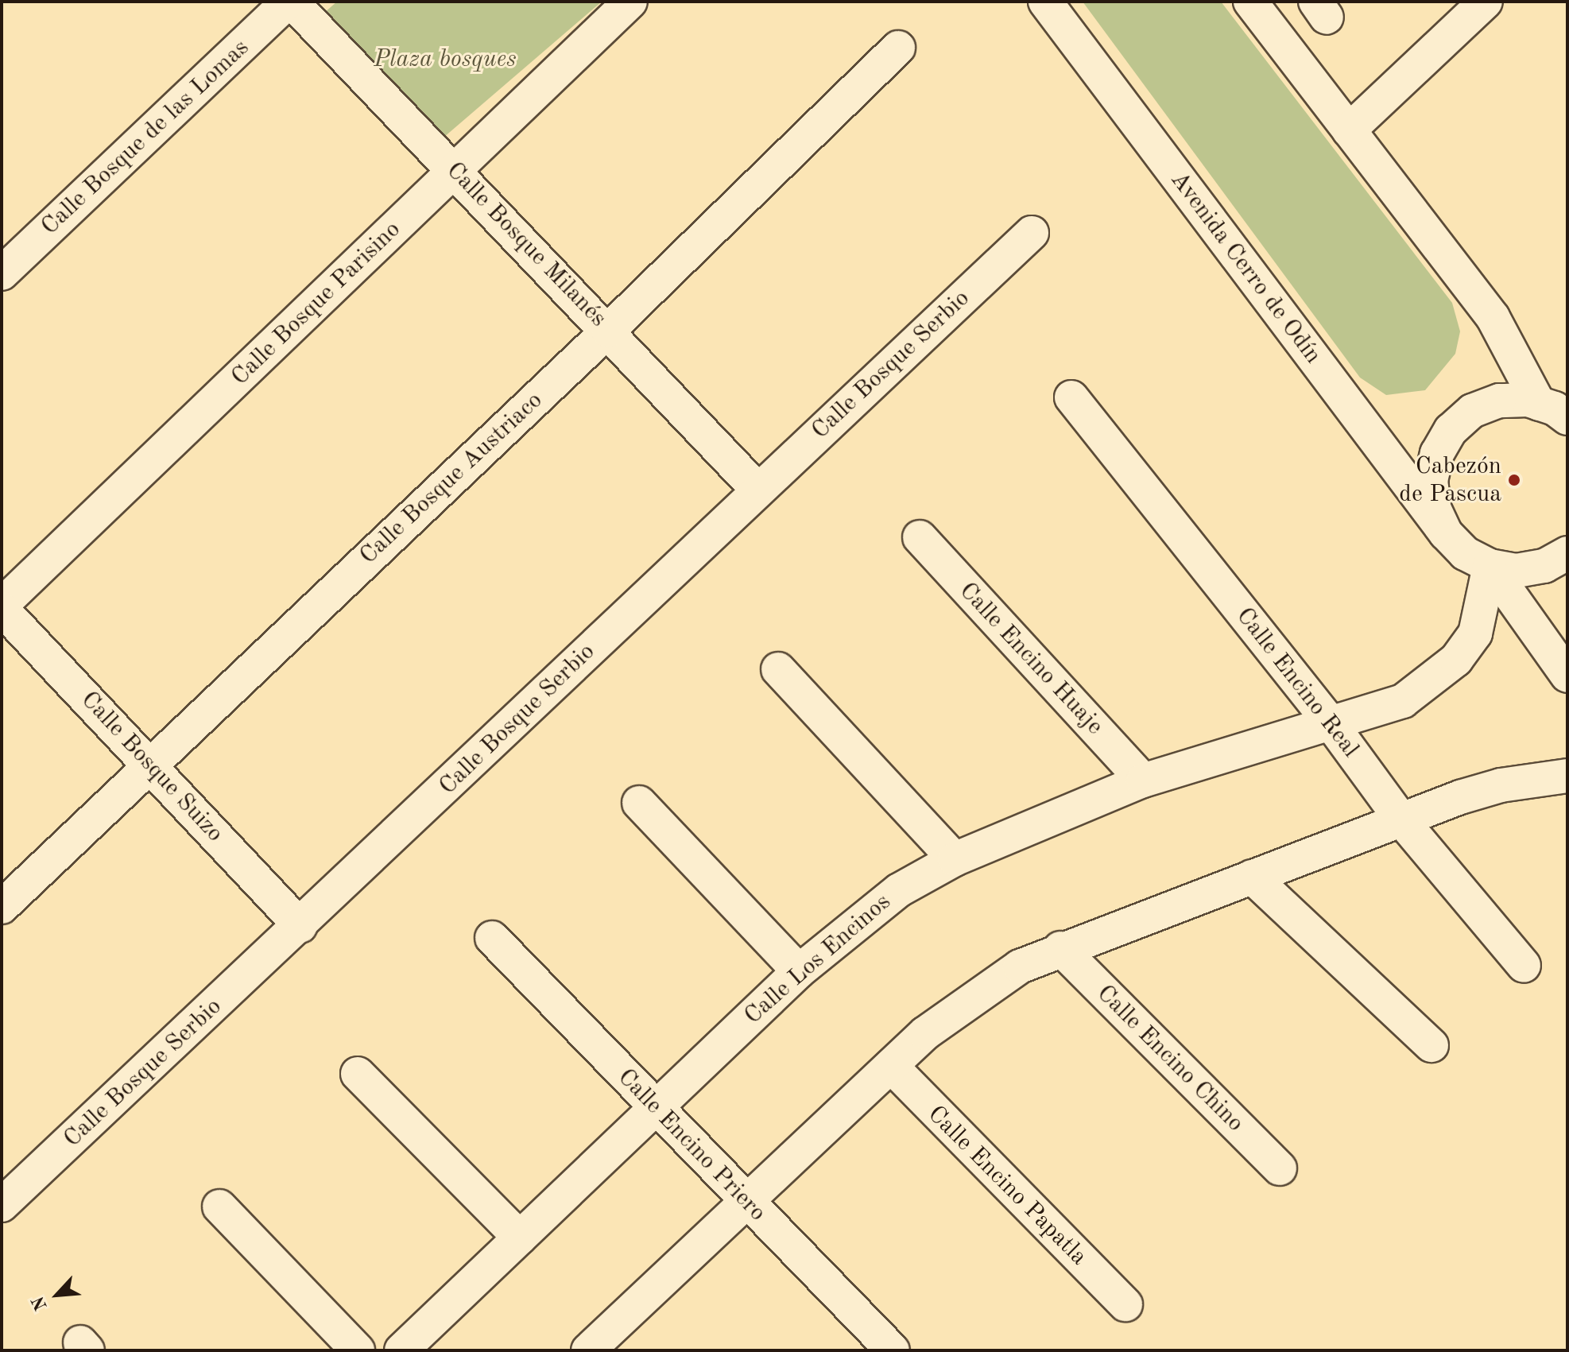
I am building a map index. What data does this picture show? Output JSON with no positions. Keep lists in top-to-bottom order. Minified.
{"streets":{"street":["Calle Bosque de las Lomas","Calle Bosque Milanés","Avenida Cerro de Odín","Calle Bosque Parisino","Calle Bosque Serbio","Calle Bosque Austriaco","Calle Encino Huaje","Calle Encino Real","Calle Bosque Suizo","Calle Los Encinos","Calle Encino Chino","Calle Encino Priero","Calle Encino Papatla"]},"crossings":[["Calle Bosque de las Lomas","Calle Bosque Milanés"],["Calle Bosque Milanés","Calle Bosque Parisino"],["Calle Bosque Milanés","Calle Bosque Serbio"],["Calle Bosque Milanés","Calle Bosque Austriaco"],["Calle Bosque Parisino","Calle Bosque Suizo"],["Calle Bosque Serbio","Calle Bosque Suizo"],["Calle Bosque Austriaco","Calle Bosque Suizo"],["Calle Encino Huaje","Calle Los Encinos"],["Calle Encino Real","Calle Los Encinos"],["Calle Los Encinos","Calle Encino Priero"]],"parks":["Plaza bosques"],"places":["Cabezón de Pascua"],"north":"bottom left"}
